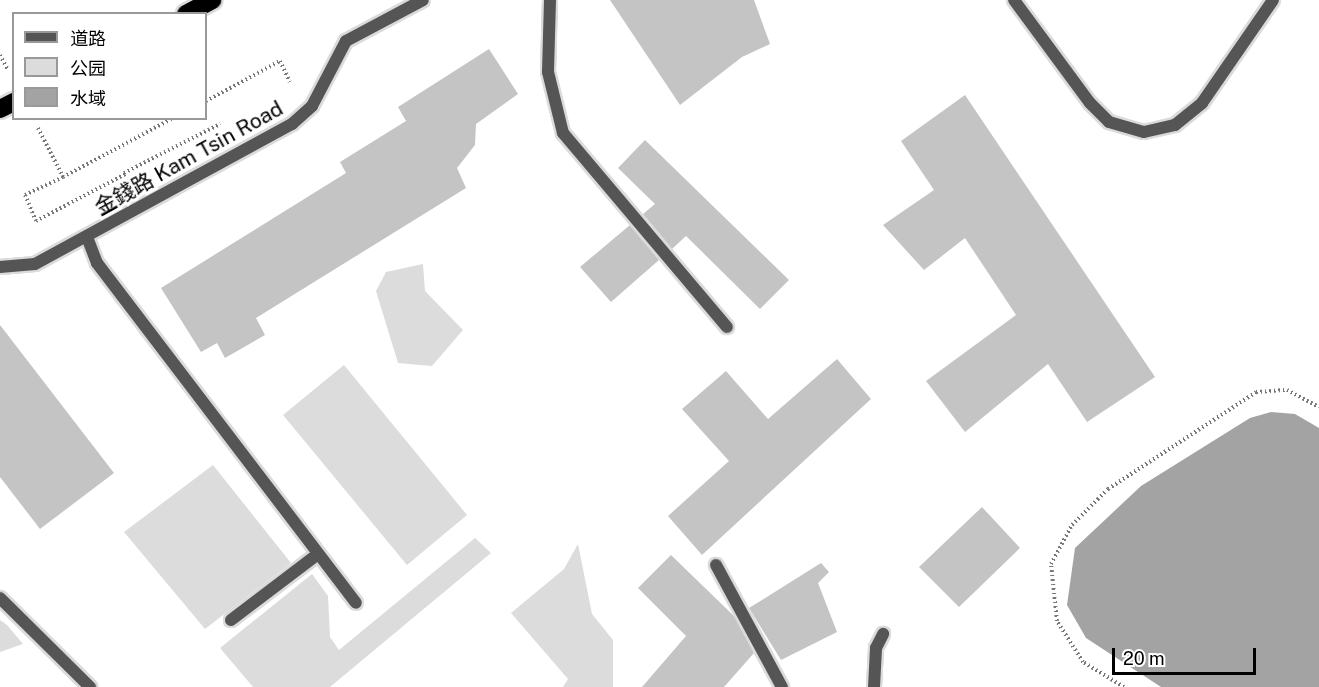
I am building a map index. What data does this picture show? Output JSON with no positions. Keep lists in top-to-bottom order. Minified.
{"streets":{"street":["金錢路 Kam Tsin Road"]},"legend":["道路","公园","水域"],"scale_bar":"20 m"}
